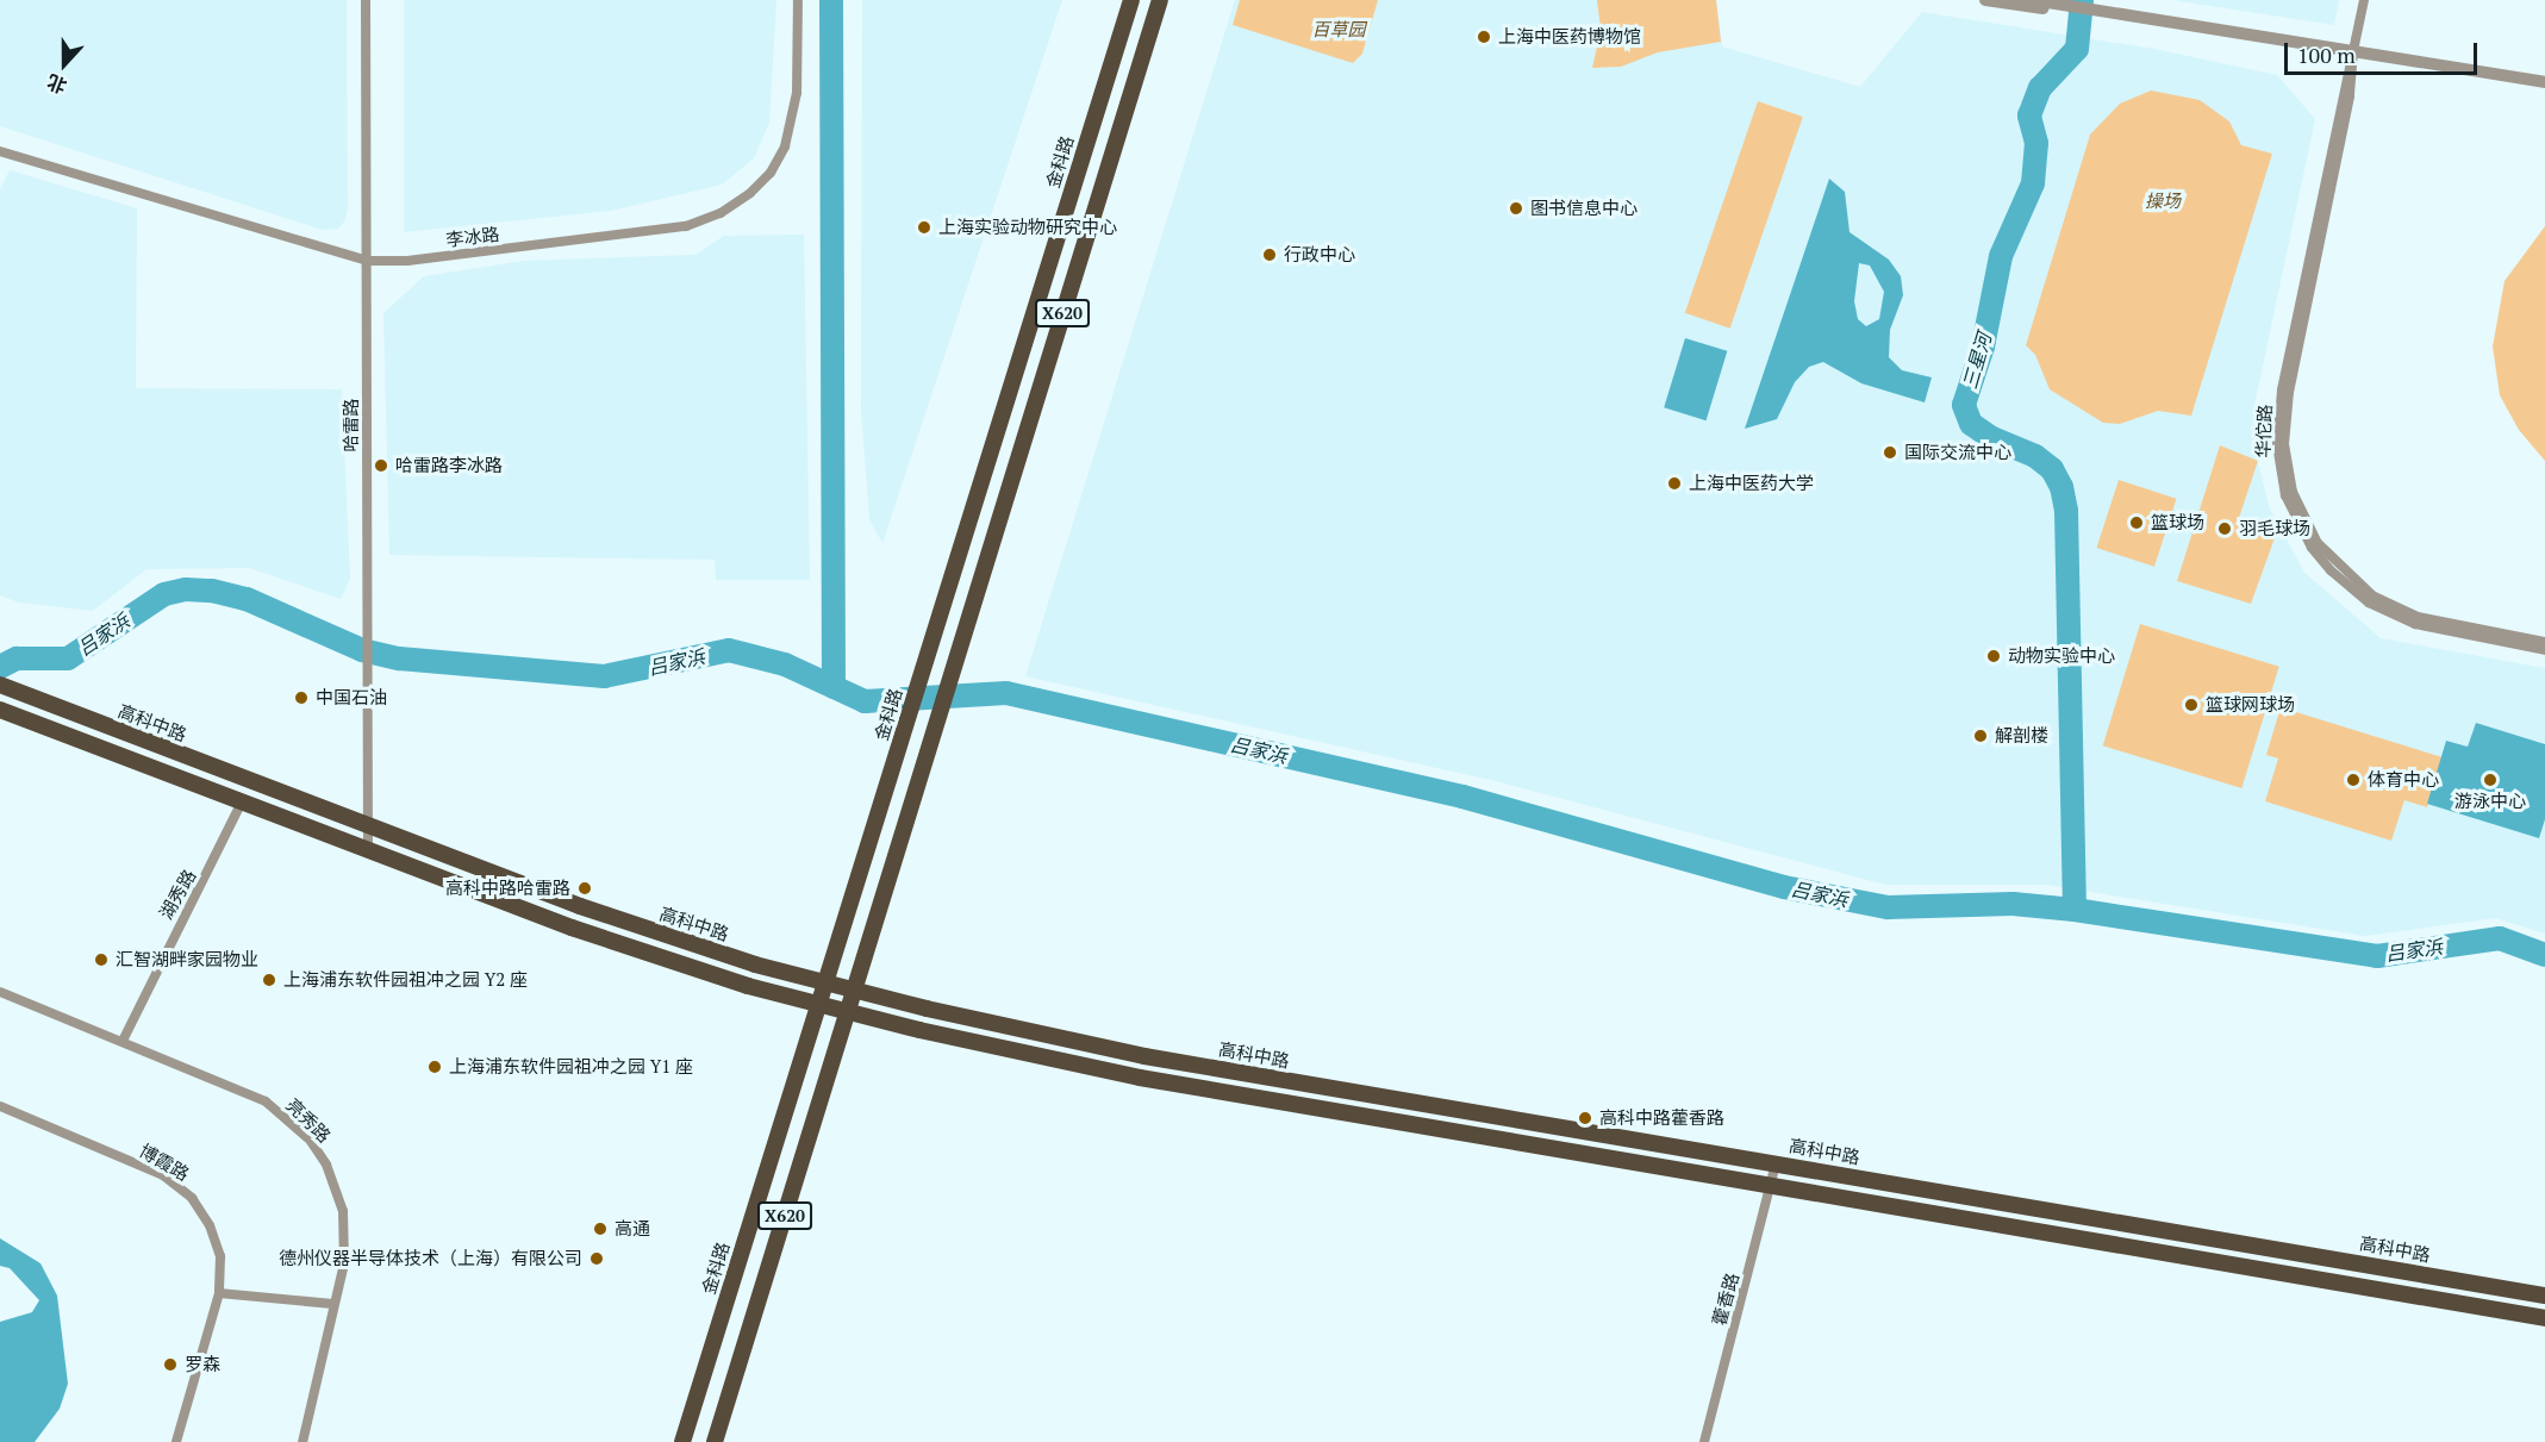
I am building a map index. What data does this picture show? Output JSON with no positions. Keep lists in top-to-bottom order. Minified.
{"streets":{"main road":["金科路","X620","高科中路"],"street":["李冰路","哈雷路","华佗路","湖秀路","亮秀路","博霞路","藿香路"]},"crossings":[["金科路","高科中路"],["李冰路","哈雷路"],["X620","高科中路"],["哈雷路","高科中路"],["高科中路","藿香路"],["湖秀路","亮秀路"]],"water":["三星河","吕家浜"],"parks":["百草园","操场"],"places":["上海中医药博物馆","图书信息中心","上海实验动物研究中心","行政中心","国际交流中心","哈雷路李冰路","上海中医药大学","篮球场","羽毛球场","动物实验中心","中国石油","篮球网球场","解剖楼","体育中心","游泳中心","高科中路哈雷路","汇智湖畔家园物业","上海浦东软件园祖冲之园 Y2 座","上海浦东软件园祖冲之园 Y1 座","高科中路藿香路","高通","德州仪器半导体技术（上海）有限公司","罗森"],"scale_bar":"100 m","north":"bottom"}
